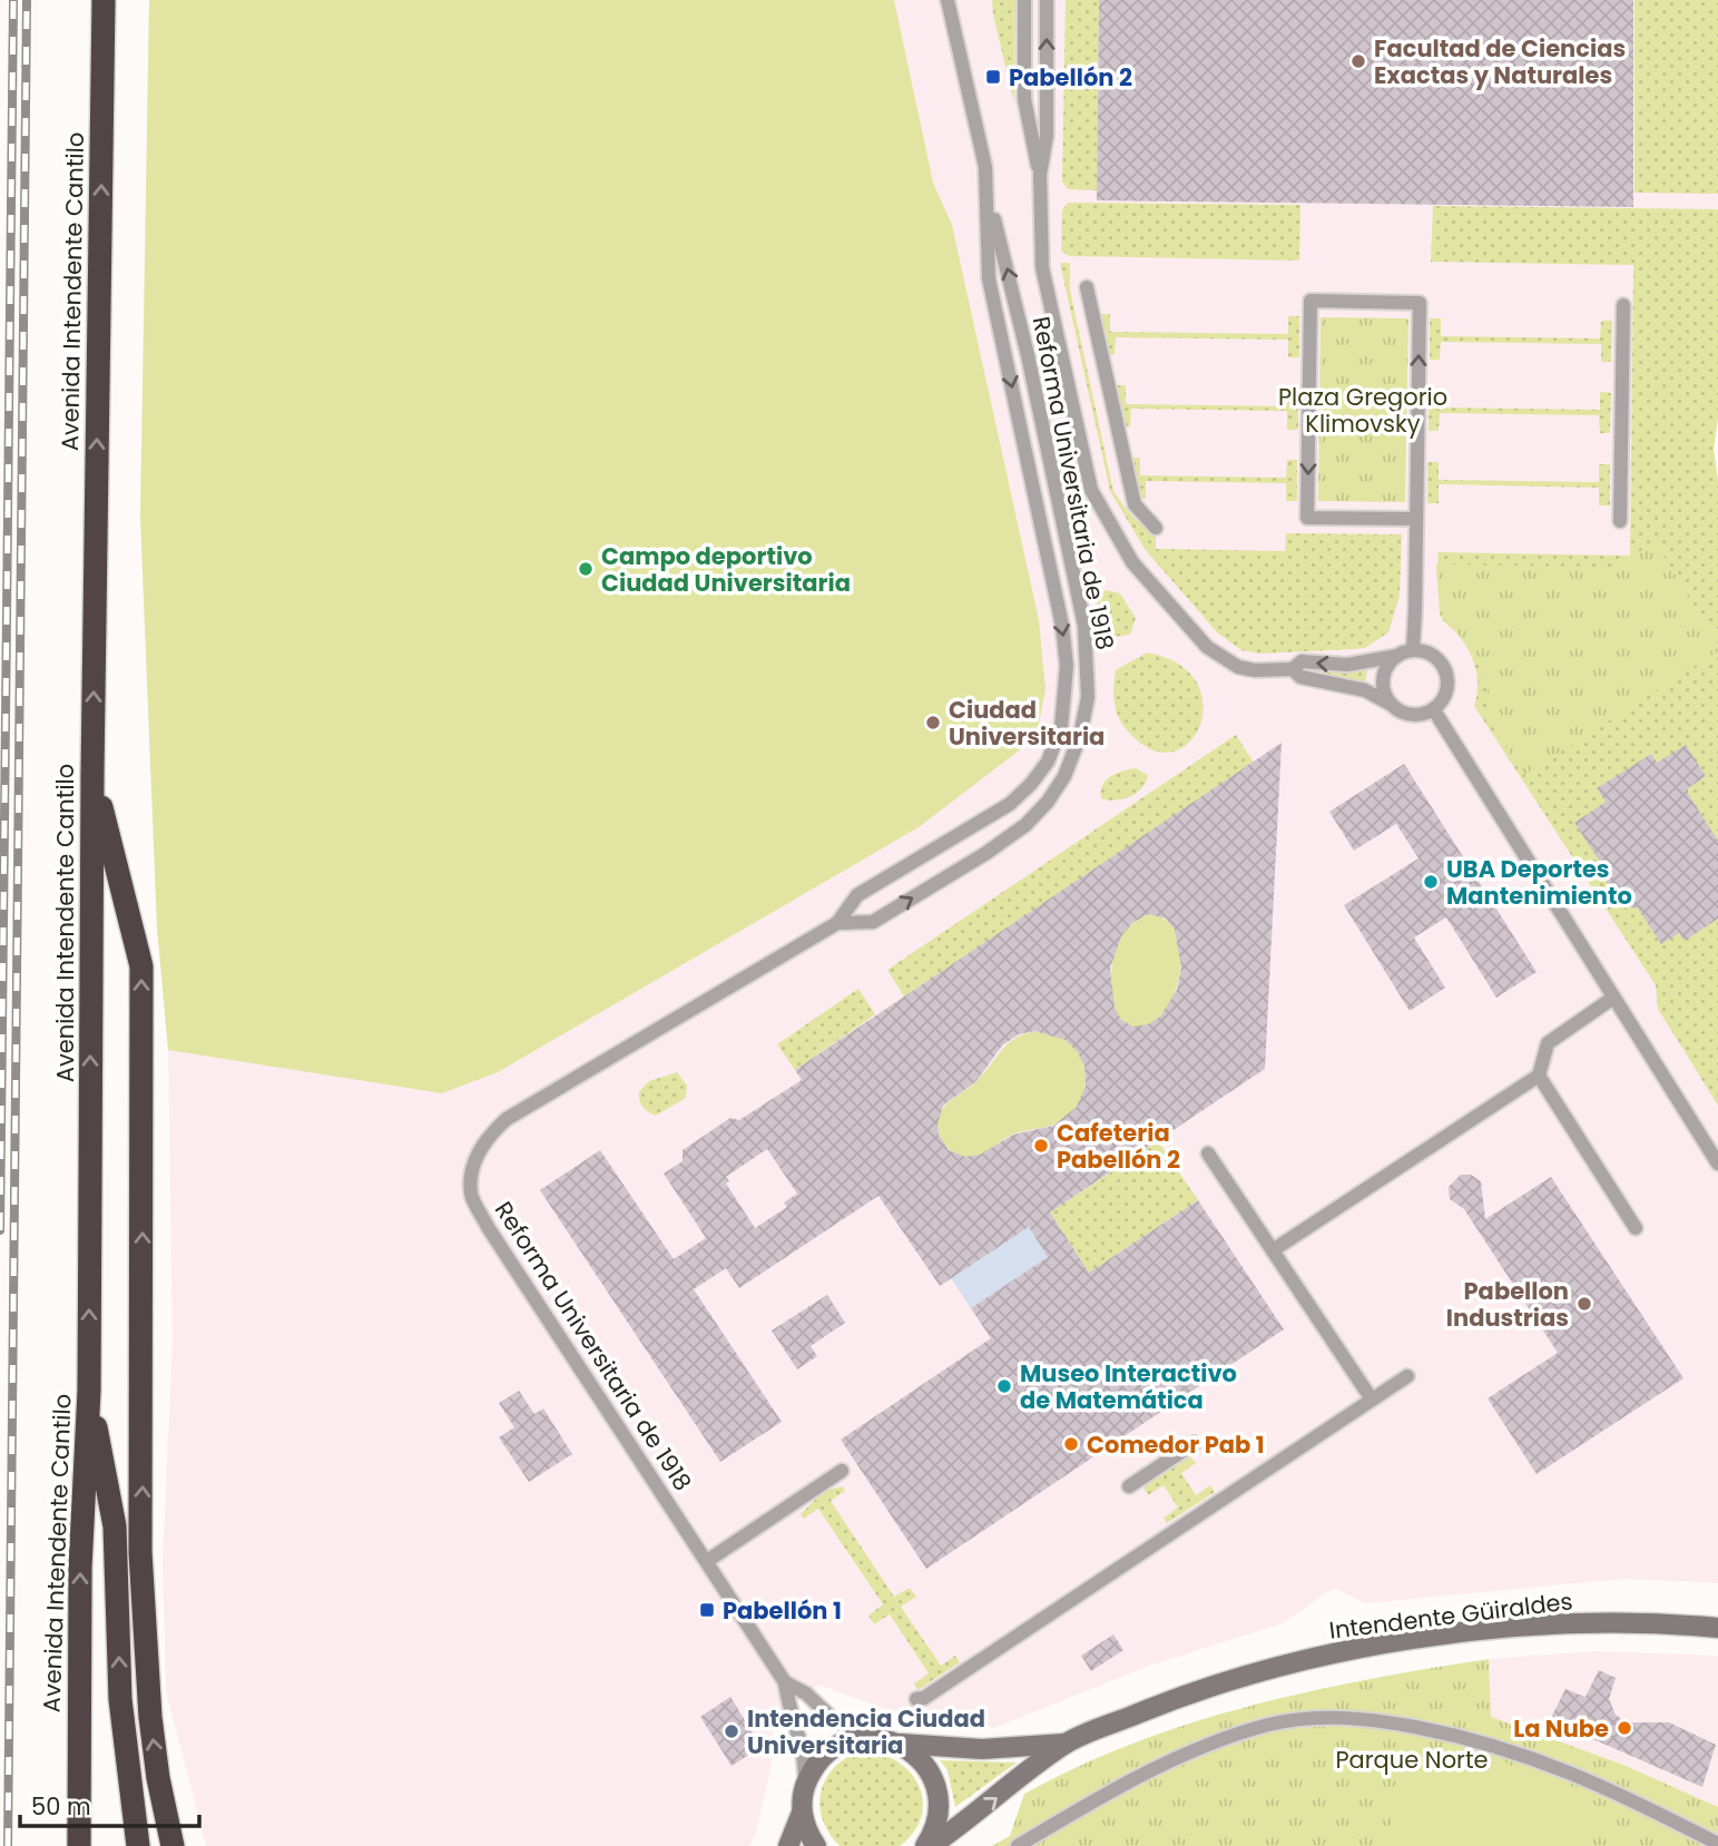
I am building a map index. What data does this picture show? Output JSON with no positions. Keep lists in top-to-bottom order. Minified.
{"streets":{"highway":["Avenida Intendente Cantilo"],"main road":["Intendente Güiraldes"],"lane":["Reforma Universitaria de 1918"]},"crossings":[["Reforma Universitaria de 1918","Intendente Güiraldes"]],"parks":["Plaza Gregorio Klimovsky","Parque Norte"],"places":{"other":["Facultad de Ciencias Exactas y Naturales","Campo deportivo Ciudad Universitaria","Ciudad Universitaria","UBA Deportes Mantenimiento","Cafeteria Pabellón 2","Pabellon Industrias","Museo Interactivo de Matemática","Comedor Pab 1","La Nube","Intendencia Ciudad Universitaria"],"transit":["Pabellón 2","Pabellón 1"]},"scale_bar":"50 m"}
